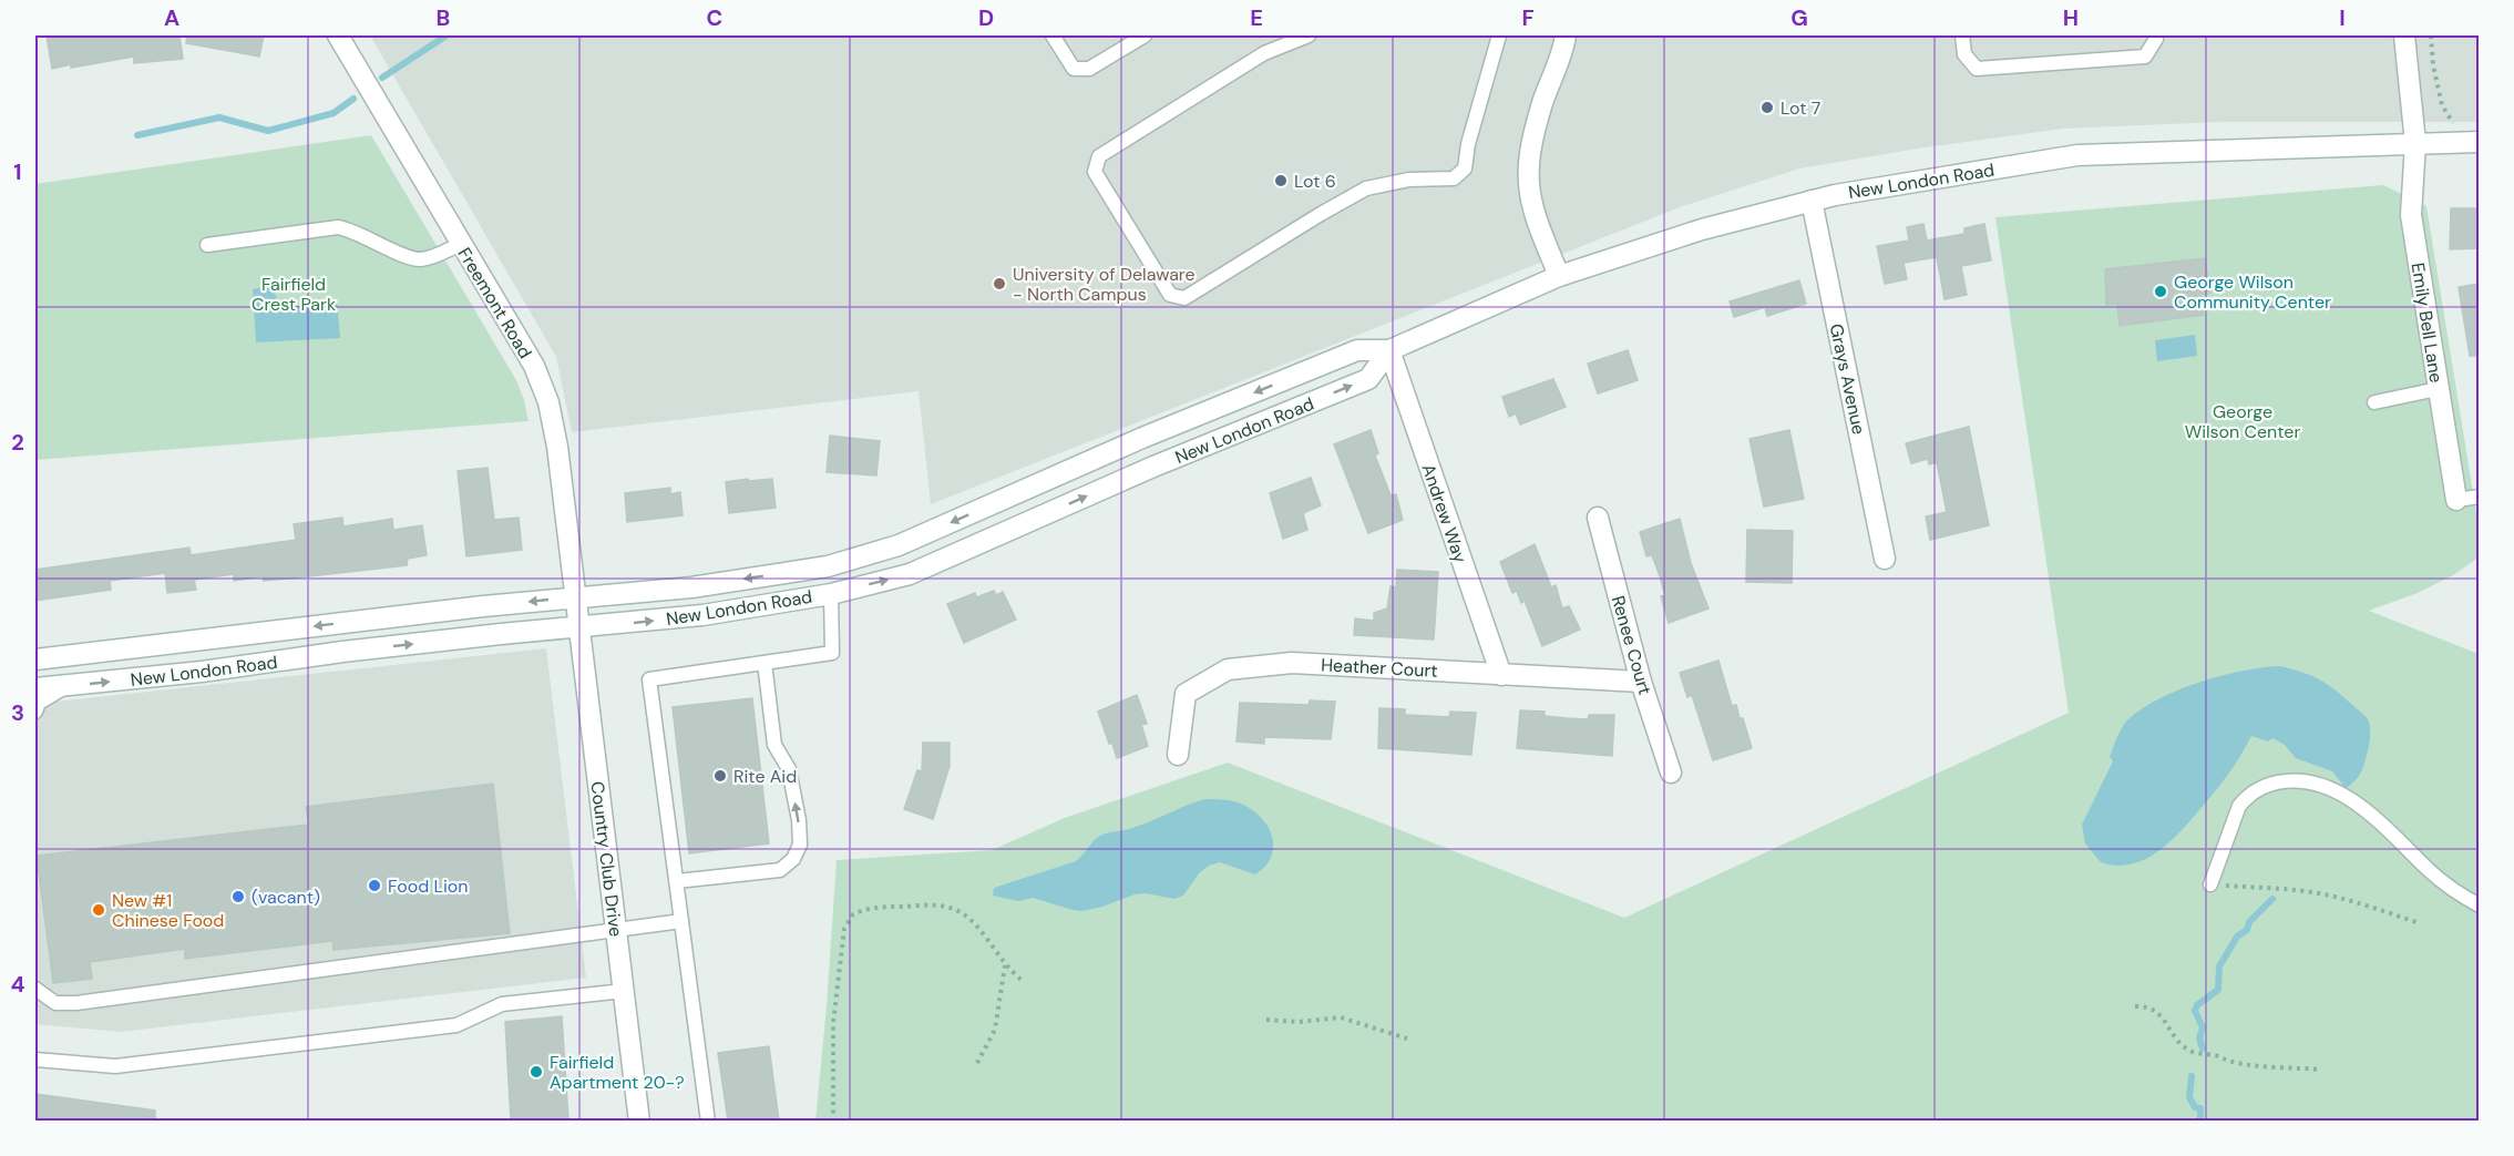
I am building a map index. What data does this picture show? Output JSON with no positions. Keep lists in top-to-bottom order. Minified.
{"streets":{"main road":["New London Road","Freemont Road","Emily Bell Lane","Grays Avenue","Andrew Way","Renee Court","Heather Court","Country Club Drive"]},"crossings":[["New London Road","Freemont Road"],["New London Road","Emily Bell Lane"],["New London Road","Grays Avenue"],["New London Road","Andrew Way"],["New London Road","Country Club Drive"],["Freemont Road","Country Club Drive"],["Andrew Way","Heather Court"],["Renee Court","Heather Court"]],"parks":["Fairfield Crest Park","George Wilson Center"],"places":["Lot 7","Lot 6","University of Delaware - North Campus","George Wilson Community Center","Rite Aid","Food Lion","(vacant)","New #1 Chinese Food","Fairfield Apartment 20-?"],"grid":{"columns":["A","B","C","D","E","F","G","H","I"],"rows":["1","2","3","4"]}}
